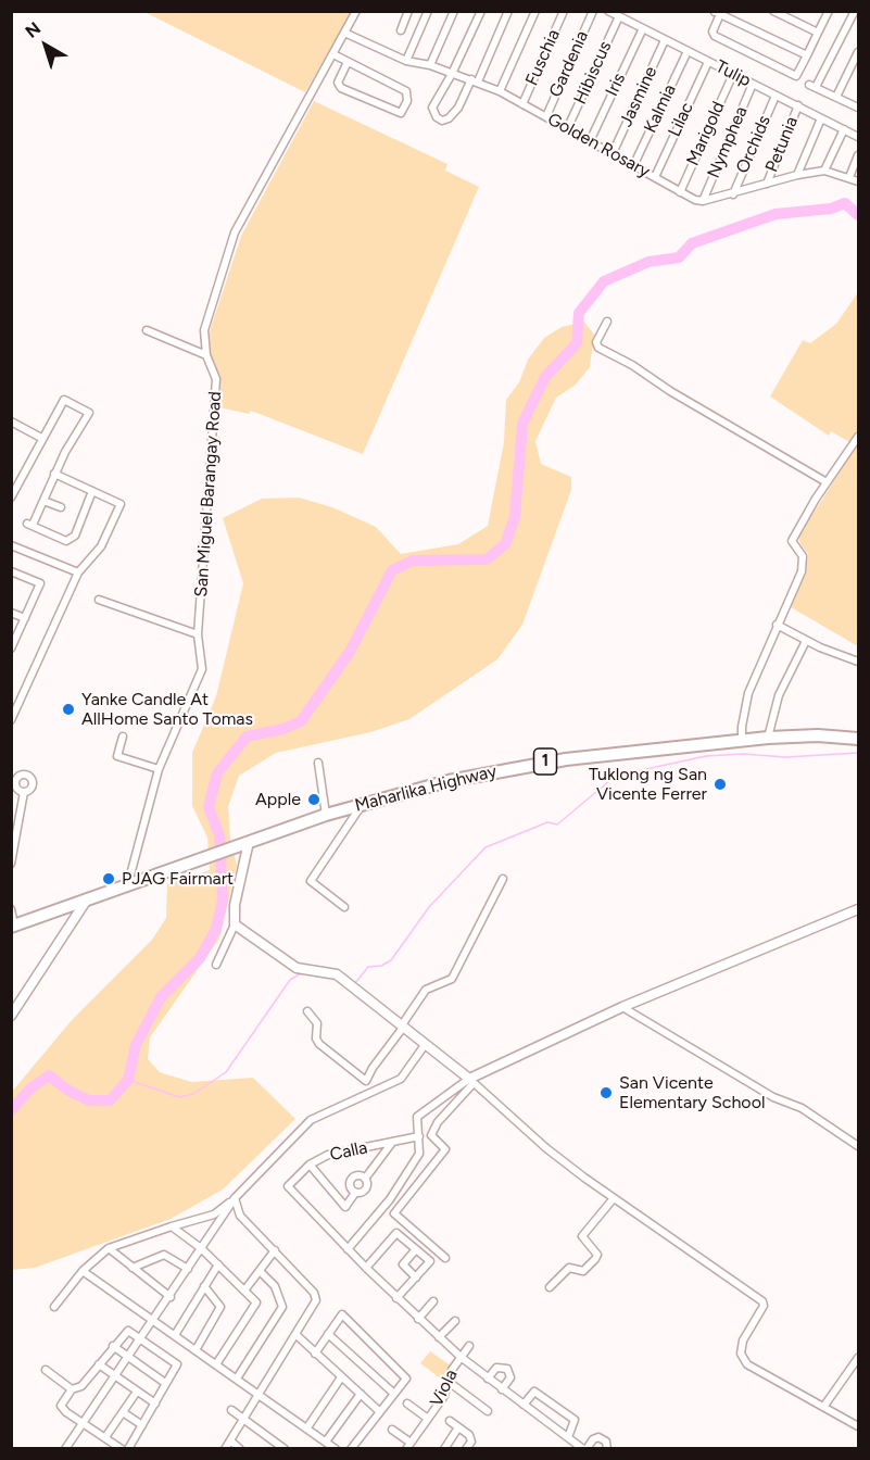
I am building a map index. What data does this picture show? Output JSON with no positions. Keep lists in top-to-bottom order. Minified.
{"streets":{"highway":["1","Maharlika Highway"],"street":["Fuschia","Gardenia","Hibiscus","Tulip","Iris","Jasmine","Kalmia","Lilac","Marigold","Nymphea","Orchids","Petunia","Golden Rosary","San Miguel Barangay Road","Calla","Viola"]},"crossings":[["Fuschia","Golden Rosary"],["Gardenia","Golden Rosary"],["Hibiscus","Tulip"],["Hibiscus","Golden Rosary"],["Tulip","Iris"],["Tulip","Jasmine"],["Tulip","Kalmia"],["Tulip","Lilac"],["Tulip","Marigold"],["Tulip","Nymphea"],["Tulip","Orchids"],["Tulip","Petunia"],["Iris","Golden Rosary"],["Jasmine","Golden Rosary"],["Kalmia","Golden Rosary"],["Lilac","Golden Rosary"],["Marigold","Golden Rosary"],["Nymphea","Golden Rosary"],["Golden Rosary","San Miguel Barangay Road"],["San Miguel Barangay Road","Maharlika Highway"]],"places":["Yanke Candle At AllHome Santo Tomas","Tuklong ng San Vicente Ferrer","Apple","PJAG Fairmart","San Vicente Elementary School"],"north":"top left"}
